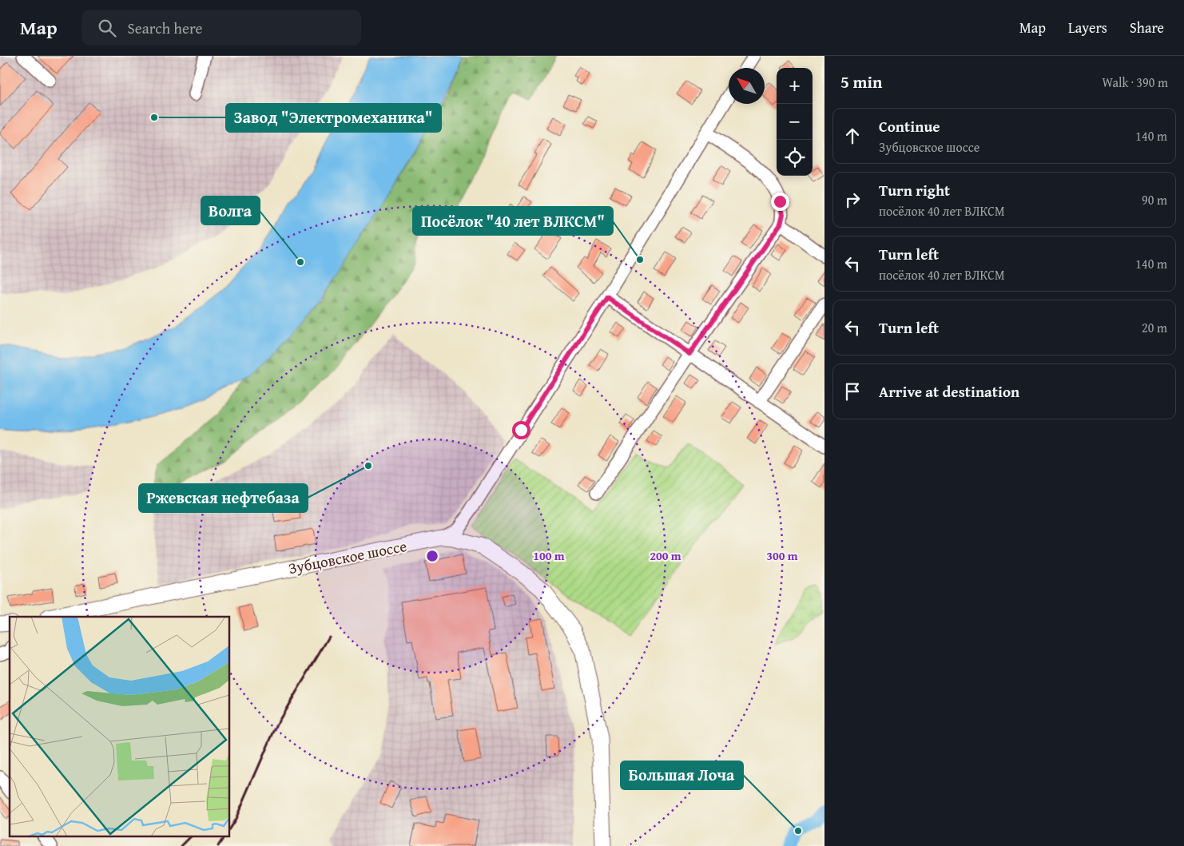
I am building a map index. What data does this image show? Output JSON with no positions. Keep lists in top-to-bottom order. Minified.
{"streets":{"main road":["Зубцовское шоссе"]},"places":["Завод \"Электромеханика\"","Посёлок \"40 лет ВЛКСМ\"","Волга","Ржевская нефтебаза","Большая Лоча"],"north":"top left","page":{"header":"Map","search":"Search here","nav":["Map","Layers","Share"],"heading":["5 min","Walk · 390 m"],"map_buttons":["+","−"],"list":[["Continue","Зубцовское шоссе","140 m"],["Turn right","посёлок 40 лет ВЛКСМ","90 m"],["Turn left","посёлок 40 лет ВЛКСМ","140 m"],["Turn left","20 m"],"Arrive at destination"]},"rings":["100 m","200 m","300 m"]}
